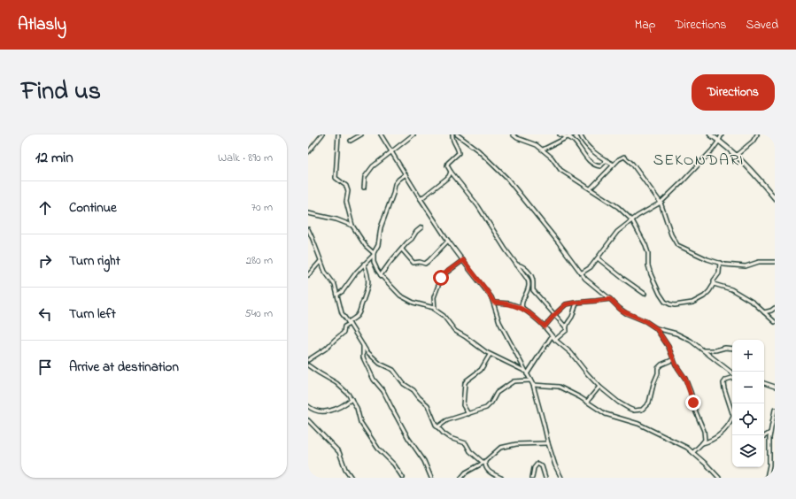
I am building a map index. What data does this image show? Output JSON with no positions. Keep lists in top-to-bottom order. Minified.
{"districts":["SEKONDARI"],"page":{"header":"Atlasly","nav":["Map","Directions","Saved"],"title":"Find us","buttons":"Directions","heading":["12 min","Walk · 890 m"],"list":[["Continue","70 m"],["Turn right","280 m"],["Turn left","540 m"],"Arrive at destination"],"map_buttons":["+","−"]}}
